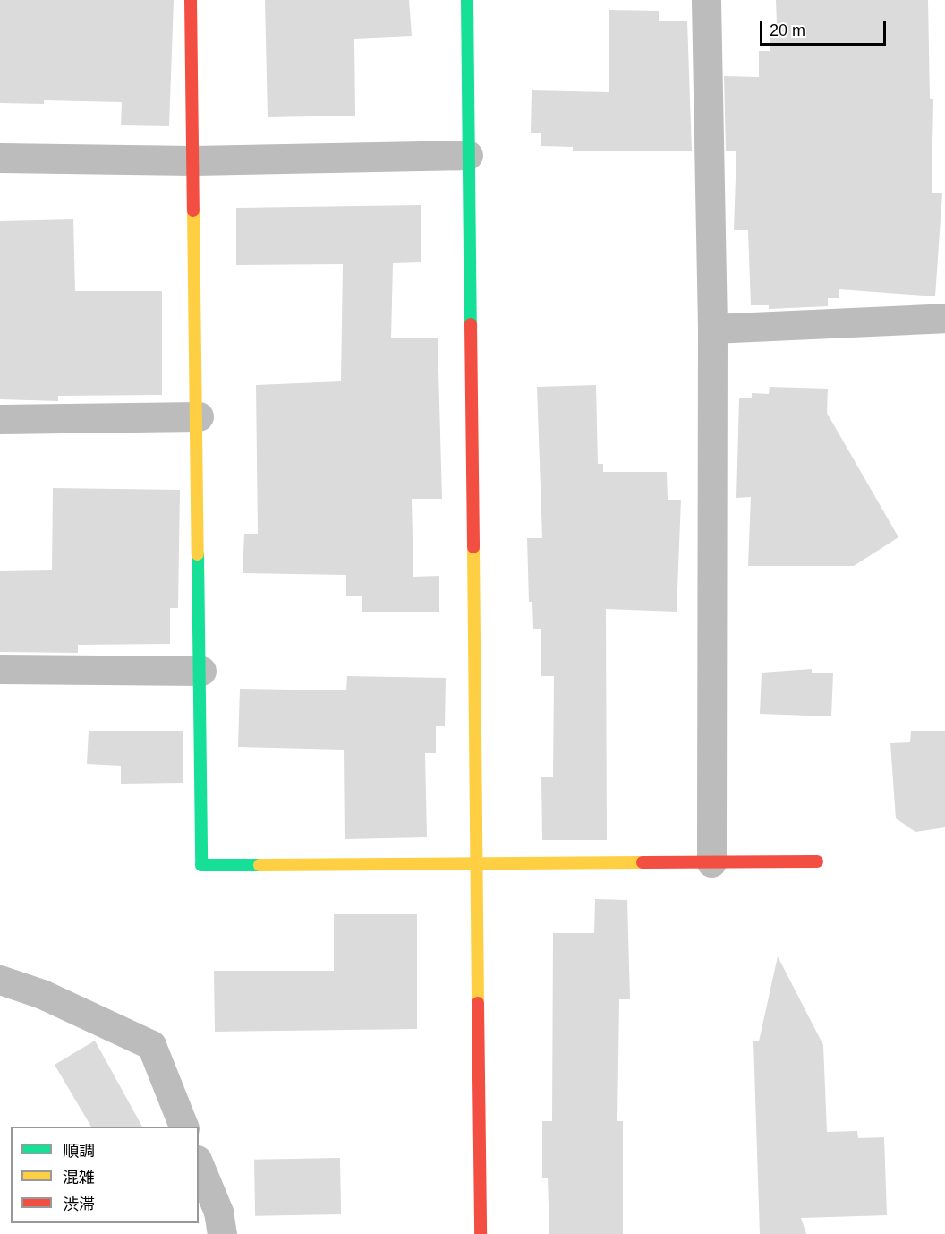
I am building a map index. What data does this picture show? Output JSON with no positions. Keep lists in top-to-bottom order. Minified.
{"legend":["順調","混雑","渋滞"],"scale_bar":"20 m"}
